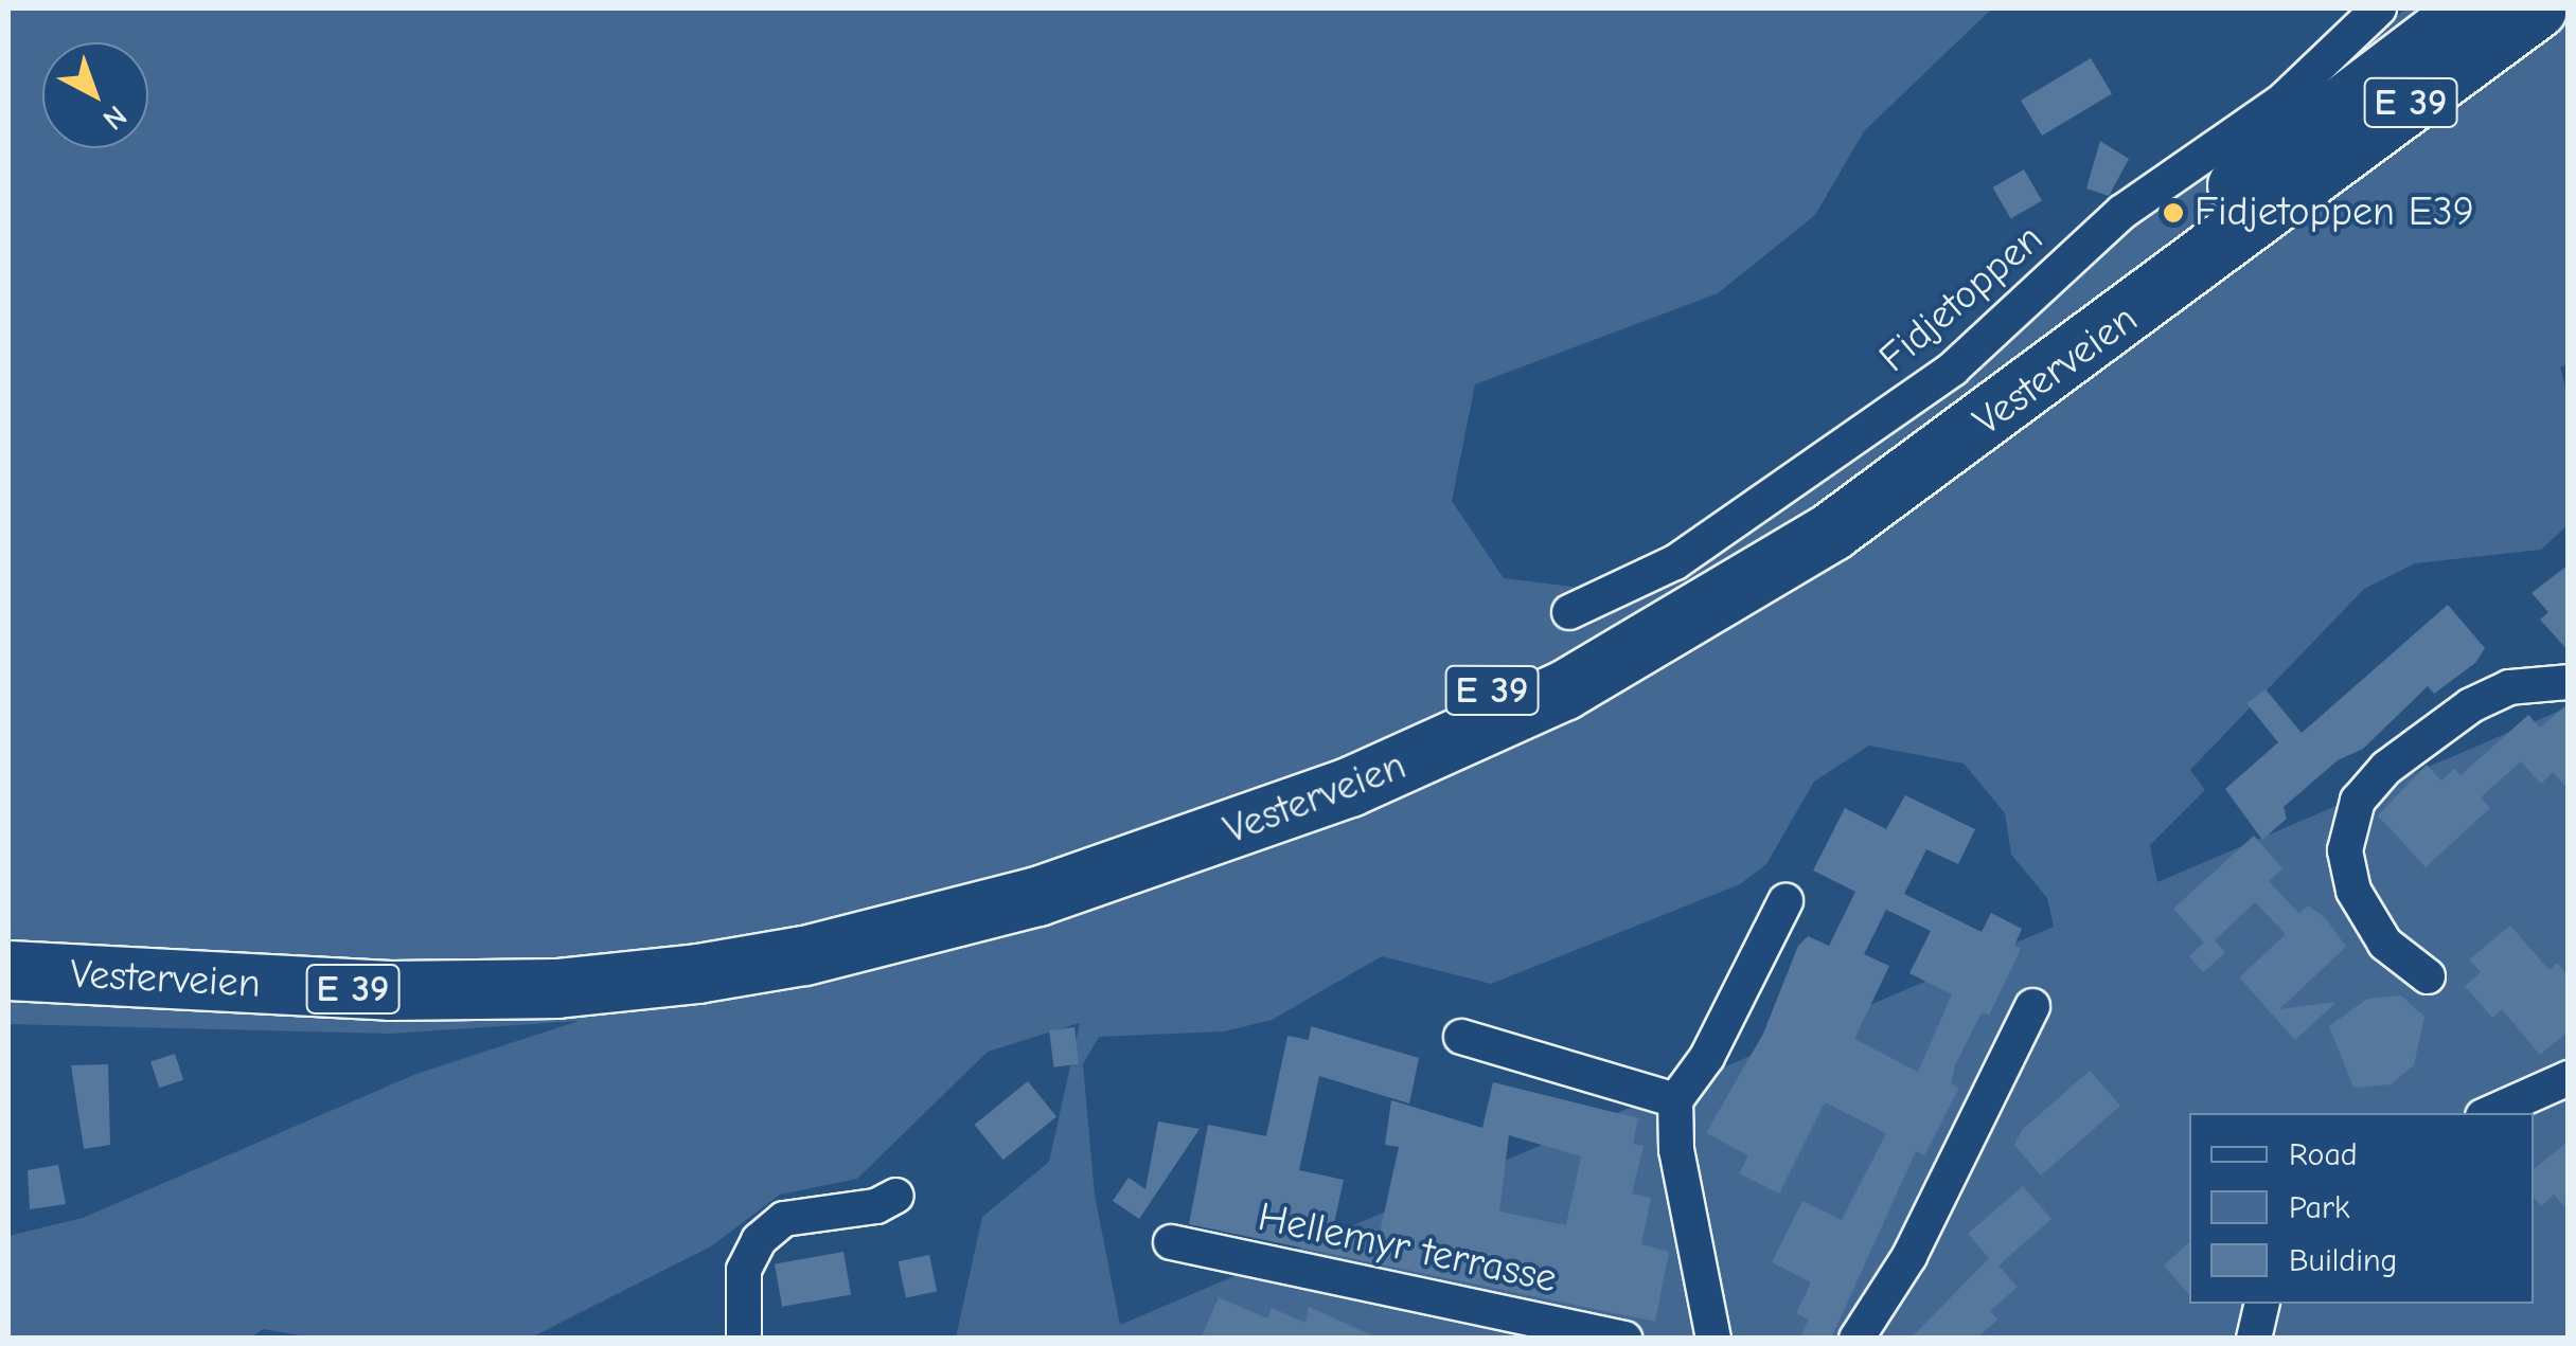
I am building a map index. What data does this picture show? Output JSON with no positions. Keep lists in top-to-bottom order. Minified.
{"streets":{"highway":["E 39","Vesterveien"],"street":["Fidjetoppen","Hellemyr terrasse"]},"crossings":[["E 39","Vesterveien"]],"places":["Fidjetoppen E39"],"legend":["Road","Park","Building"],"north":"bottom right"}
